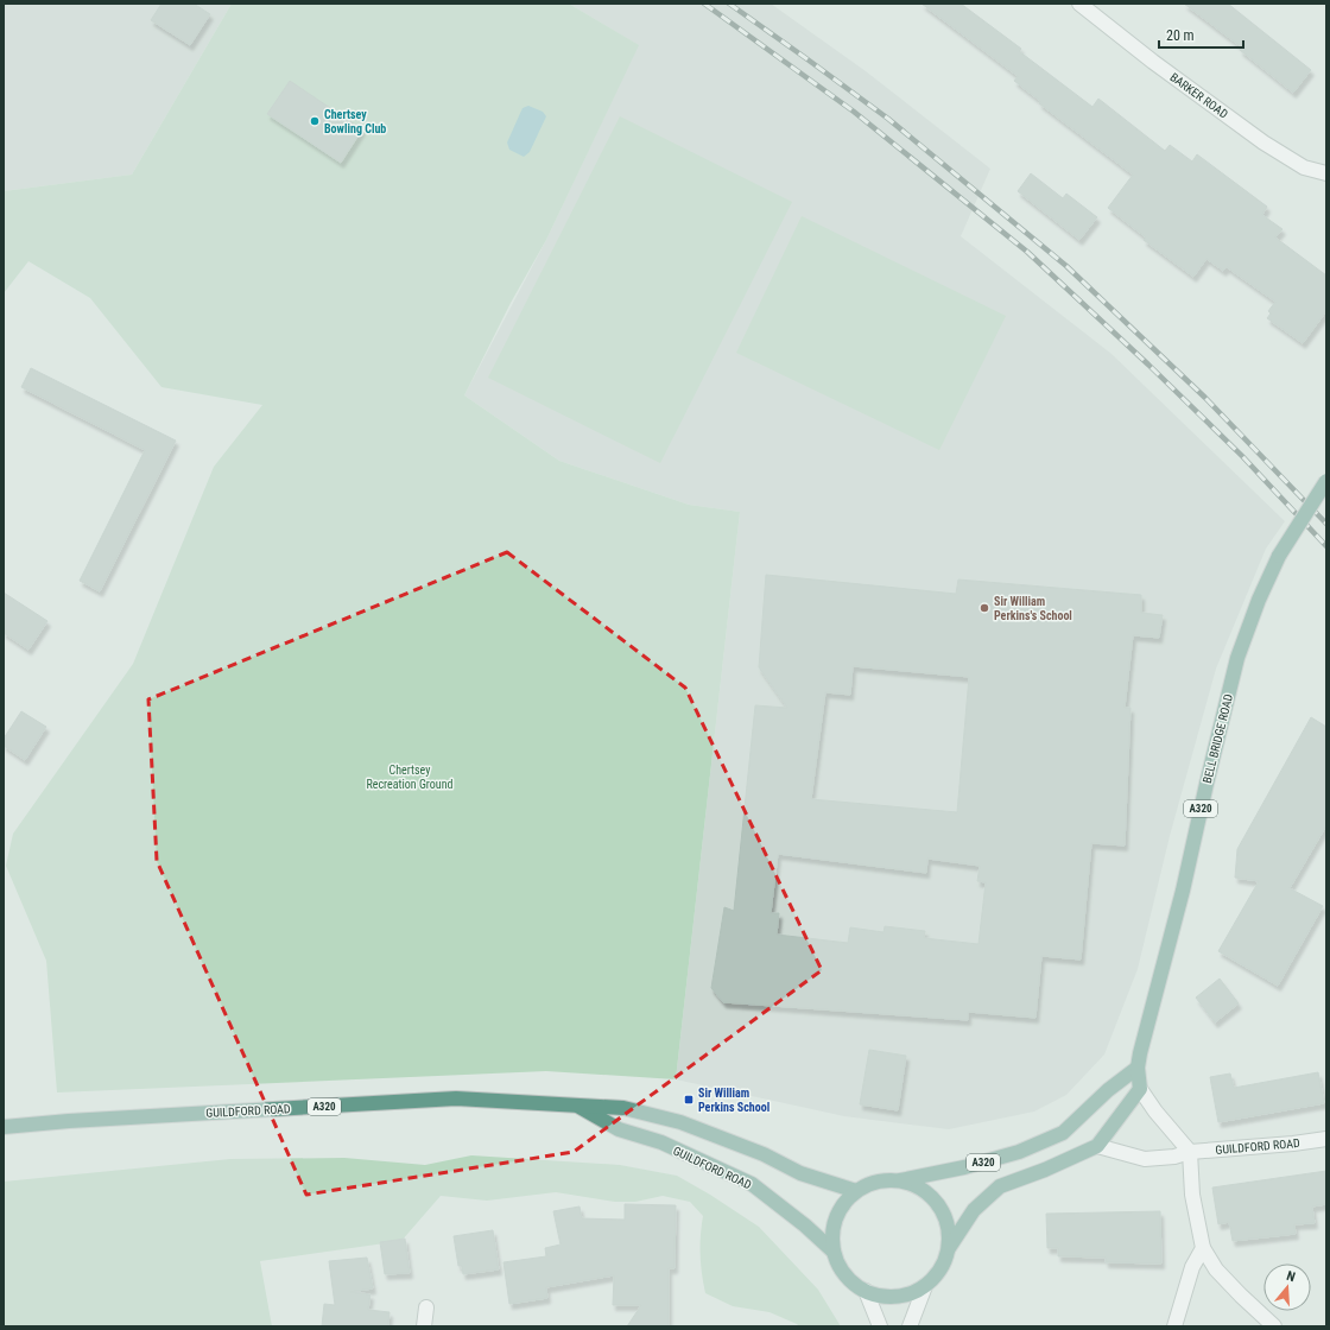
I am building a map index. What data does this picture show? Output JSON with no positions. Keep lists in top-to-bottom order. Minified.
{"streets":{"main road":["BELL BRIDGE ROAD","A320","GUILDFORD ROAD"],"street":["BARKER ROAD"]},"crossings":[["BELL BRIDGE ROAD","A320"],["A320","GUILDFORD ROAD"]],"parks":["Chertsey Recreation Ground"],"places":{"other":["Chertsey Bowling Club","Sir William Perkins's School"],"transit":["Sir William Perkins School"]},"scale_bar":"20 m","north":"top"}
